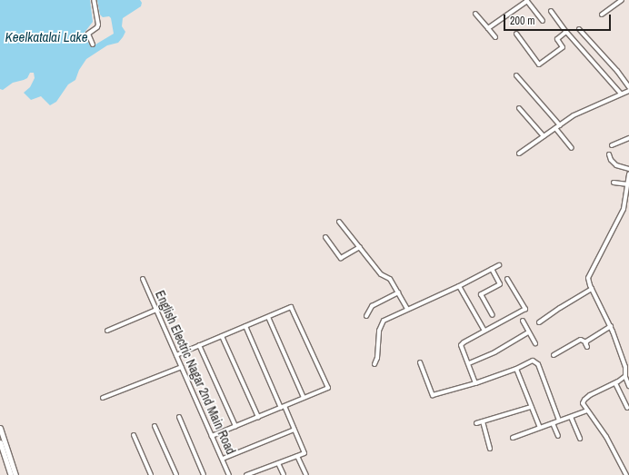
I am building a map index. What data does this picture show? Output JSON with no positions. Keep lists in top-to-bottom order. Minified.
{"streets":{"street":["English Electric Nagar 2nd Main Road"]},"water":["Keelkatalai Lake"],"scale_bar":"200 m"}
